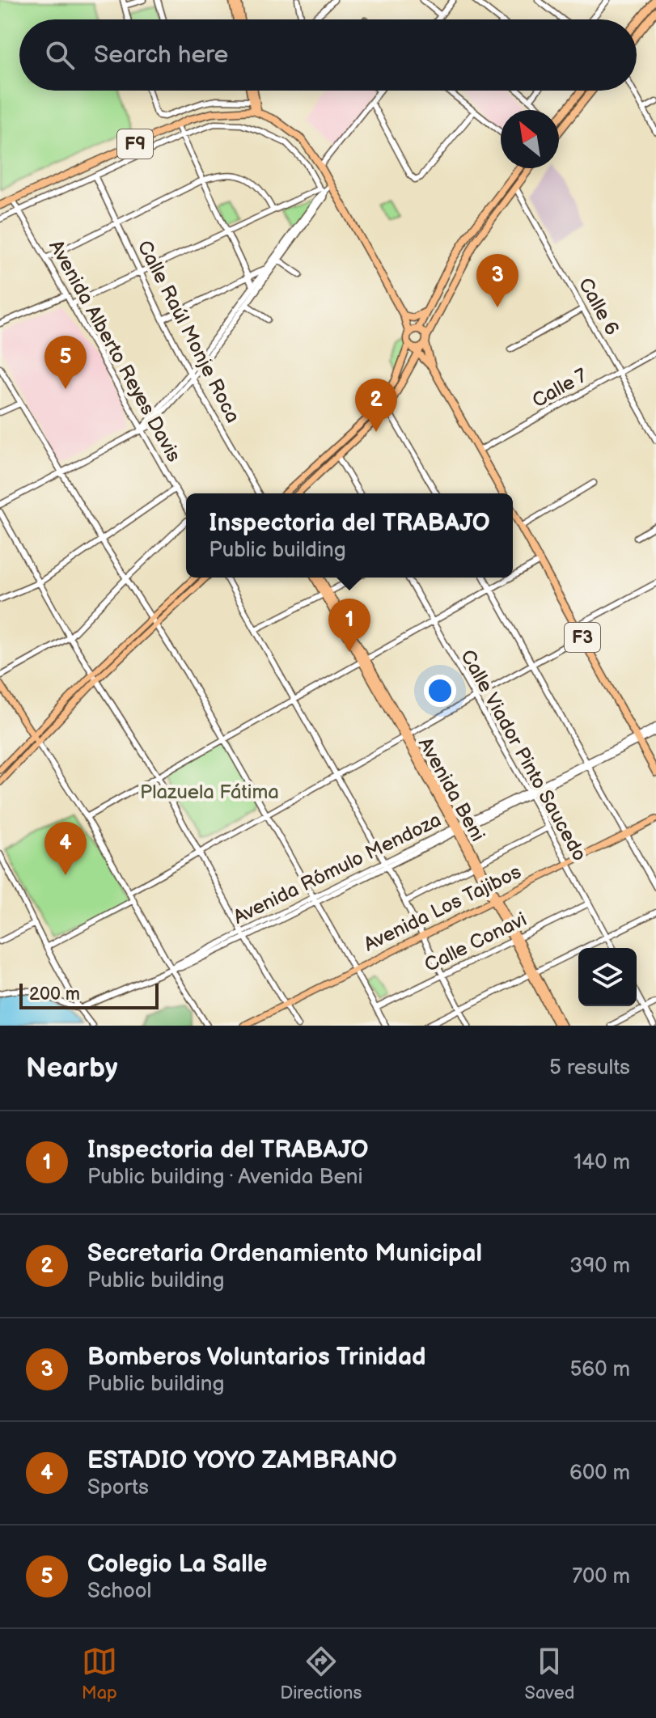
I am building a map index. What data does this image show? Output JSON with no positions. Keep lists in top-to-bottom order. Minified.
{"streets":{"highway":["F9","F3"],"main road":["Avenida Beni","Avenida Los Tajibos"],"street":["Calle 6","Calle Raúl Monje Roca","Avenida Alberto Reyes Davis","Calle 7","Calle Viador Pinto Saucedo","Avenida Rómulo Mendoza","Calle Conavi"]},"crossings":[["F9","Avenida Alberto Reyes Davis"],["Calle 6","Calle 7"],["F3","Avenida Rómulo Mendoza"],["Calle Viador Pinto Saucedo","Avenida Rómulo Mendoza"],["Calle Viador Pinto Saucedo","Avenida Los Tajibos"],["Calle Viador Pinto Saucedo","Calle Conavi"],["Avenida Beni","Avenida Rómulo Mendoza"],["Avenida Beni","Avenida Los Tajibos"],["Avenida Beni","Calle Conavi"]],"parks":["Plazuela Fátima"],"scale_bar":"200 m","north":"top left","page":{"search":"Search here","pins":["3","5","2","1","4"],"popup":["Inspectoria del TRABAJO","Public building"],"scale":"200 m","heading":["Nearby","5 results"],"list":[{"mark":"1","name":"Inspectoria del TRABAJO","note":"Public building · Avenida Beni","value":"140 m"},{"mark":"2","name":"Secretaria Ordenamiento Municipal","note":"Public building","value":"390 m"},{"mark":"3","name":"Bomberos Voluntarios Trinidad","note":"Public building","value":"560 m"},{"mark":"4","name":"ESTADIO YOYO ZAMBRANO","note":"Sports","value":"600 m"},{"mark":"5","name":"Colegio La Salle","note":"School","value":"700 m"}],"nav":["Map","Directions","Saved"]}}
